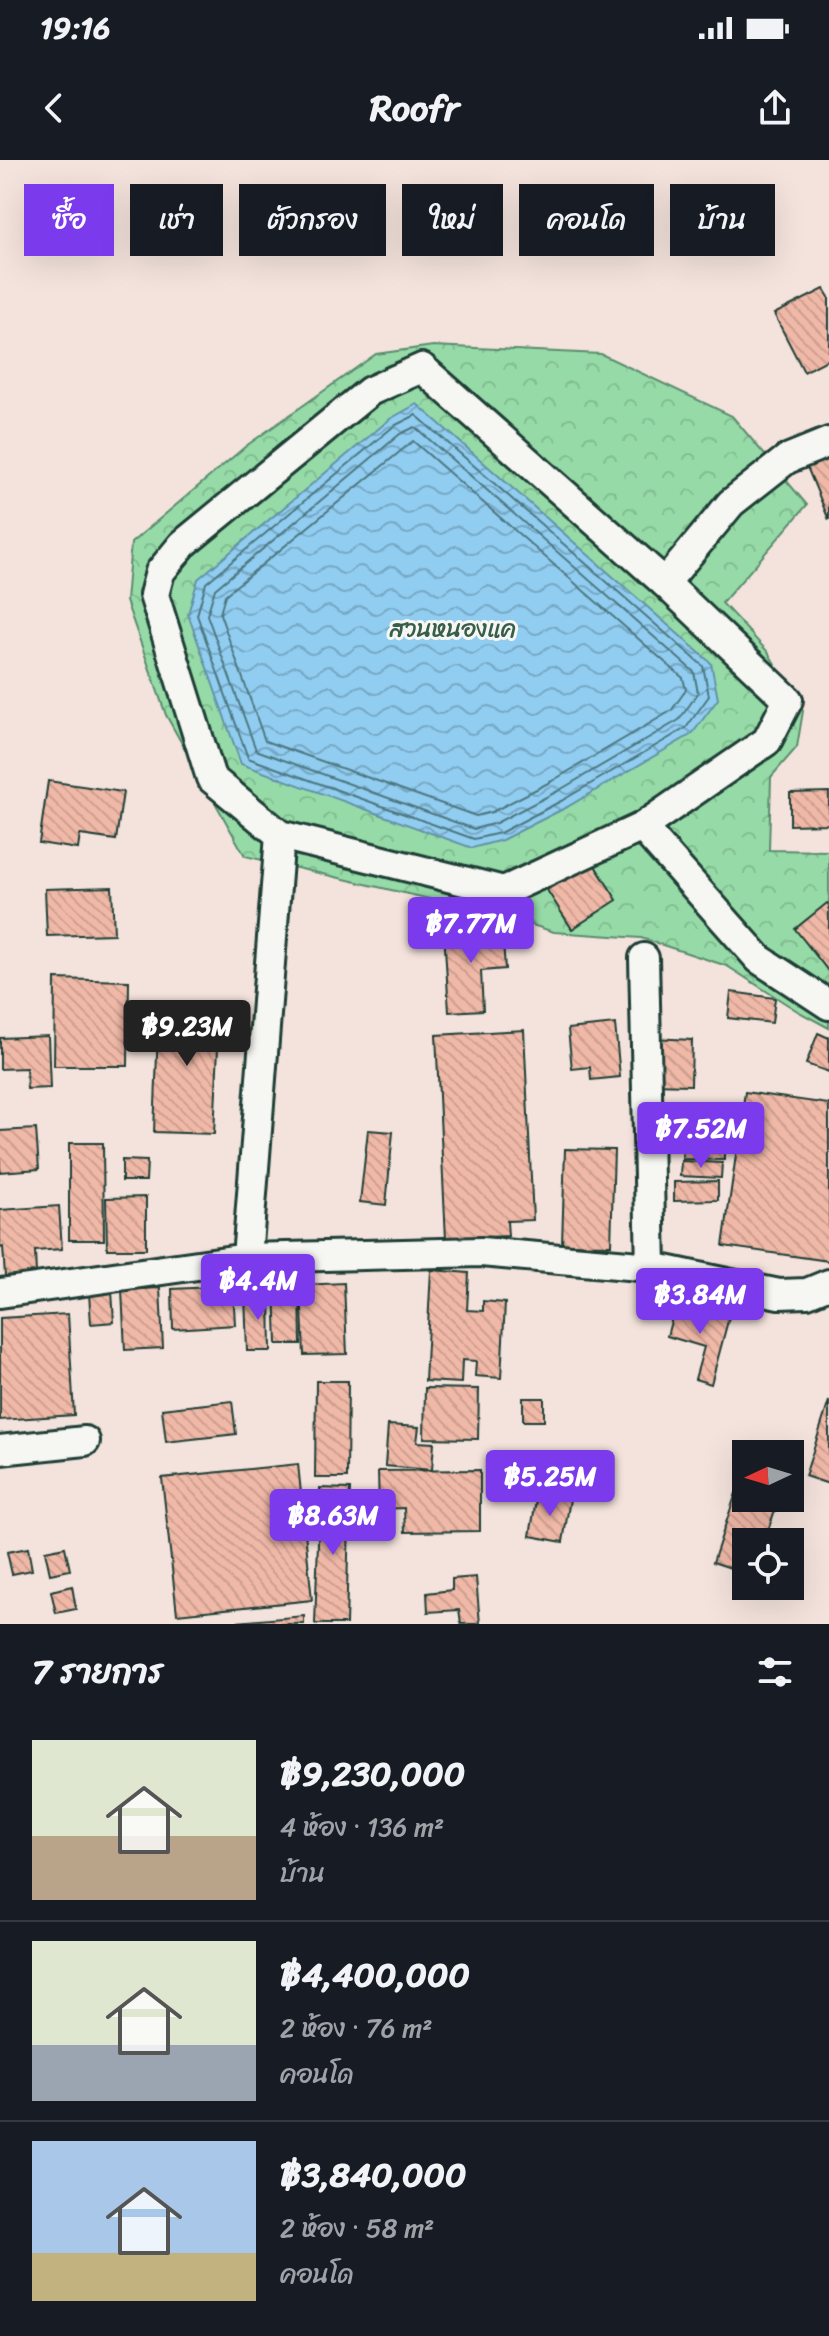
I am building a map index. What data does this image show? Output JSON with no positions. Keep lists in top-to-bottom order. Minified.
{"parks":["สวนหนองแค"],"north":"left","page":{"status":"19:16","header":"Roofr","chip":["ซื้อ","เช่า","ตัวกรอง","ใหม่","คอนโด","บ้าน"],"price":["฿7.77M","฿9.23M","฿7.52M","฿4.4M","฿3.84M","฿5.25M","฿8.63M"],"heading":"7 รายการ","list":[{"name":"฿9,230,000","note":"4 ห้อง · 136 m² · บ้าน"},{"name":"฿4,400,000","note":"2 ห้อง · 76 m² · คอนโด"},{"name":"฿3,840,000","note":"2 ห้อง · 58 m² · คอนโด"}]}}
